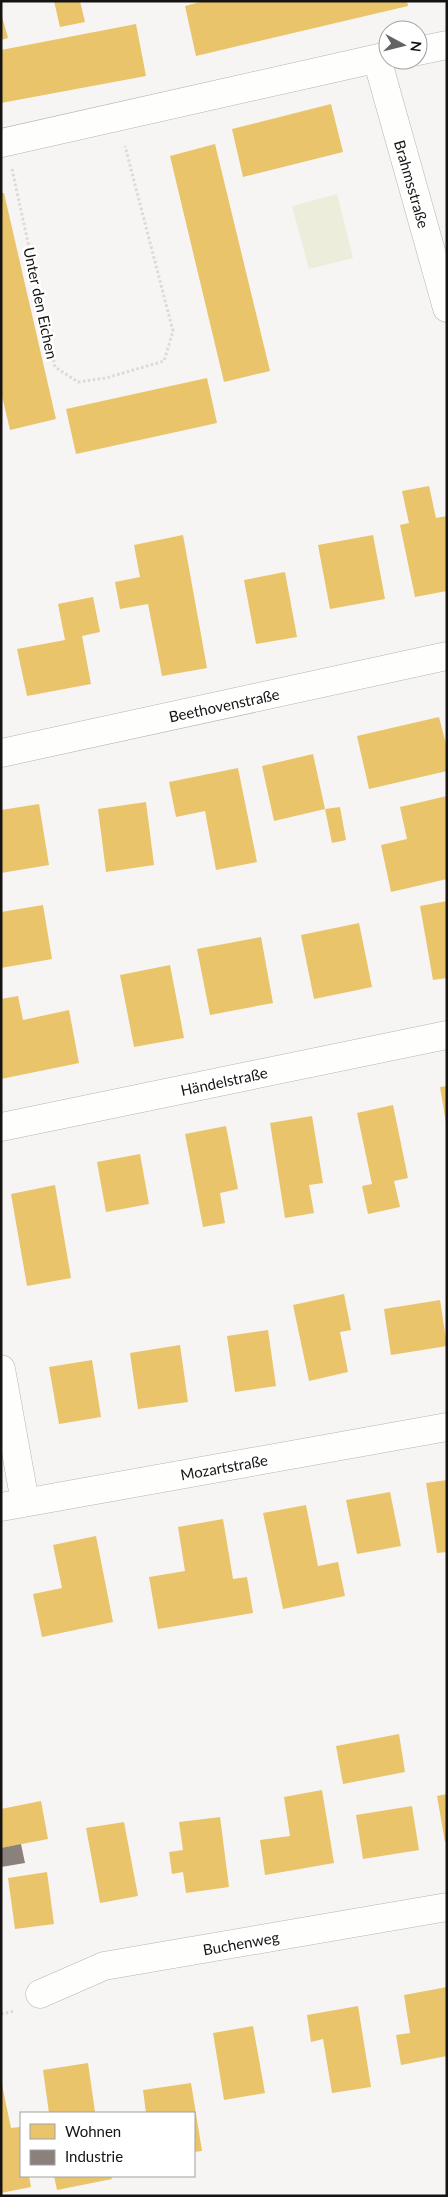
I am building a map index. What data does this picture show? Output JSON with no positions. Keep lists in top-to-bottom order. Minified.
{"streets":{"street":["Brahmsstraße","Beethovenstraße","Händelstraße","Mozartstraße","Buchenweg"],"path":["Unter den Eichen"]},"legend":["Wohnen","Industrie"],"north":"right"}
